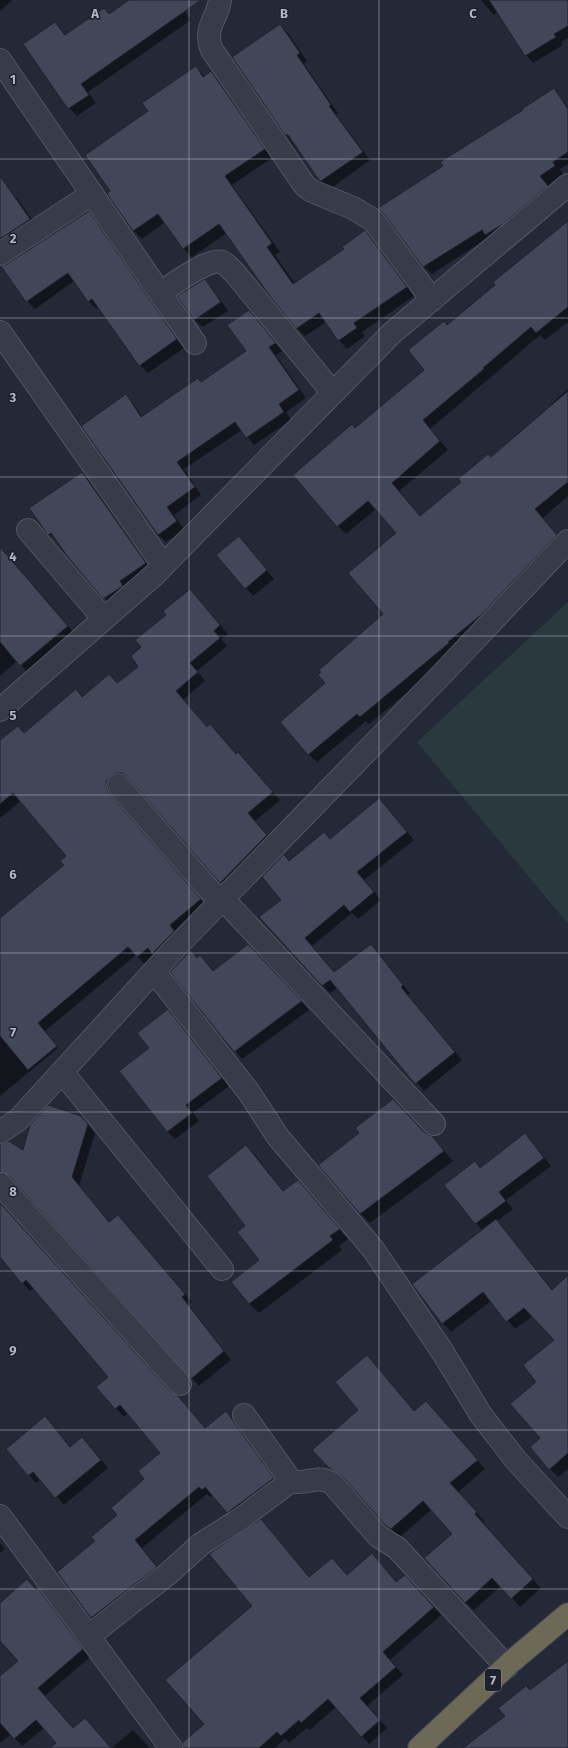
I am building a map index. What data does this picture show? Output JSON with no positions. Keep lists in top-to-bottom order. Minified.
{"streets":{"highway":["7"]},"grid":{"columns":["A","B","C"],"rows":["1","2","3","4","5","6","7","8","9"]}}
